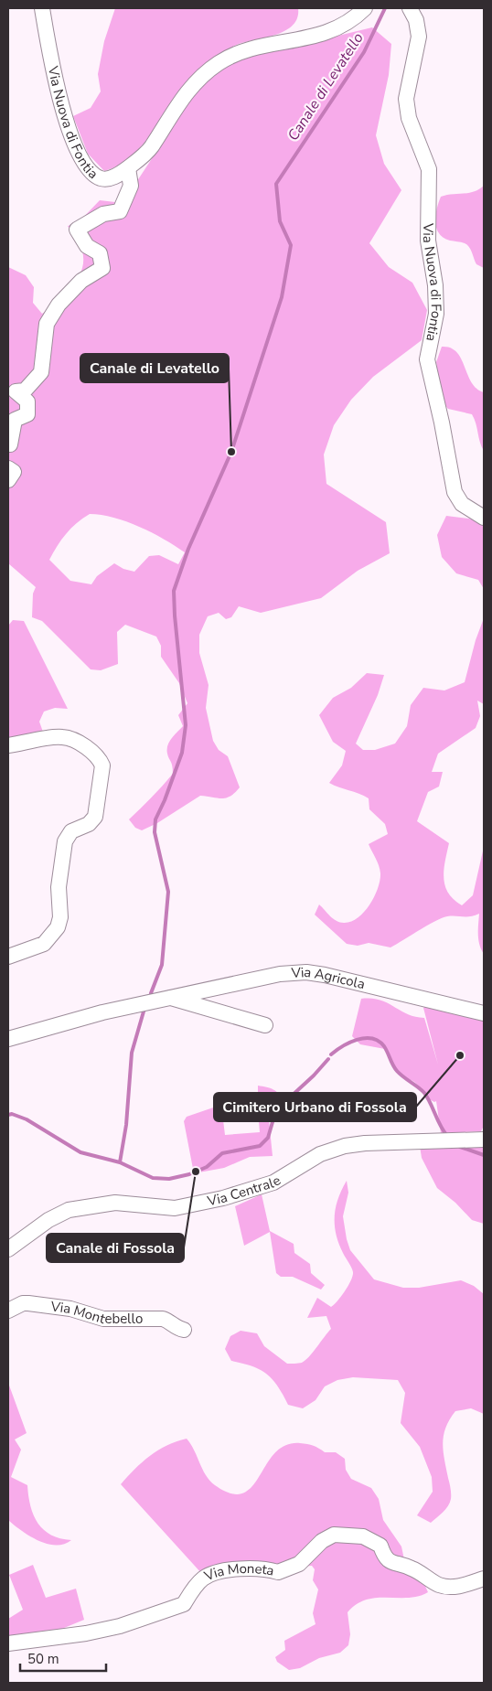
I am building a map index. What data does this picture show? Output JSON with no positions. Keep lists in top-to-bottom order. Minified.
{"streets":{"street":["Via Nuova di Fontia","Via Agricola","Via Centrale","Via Montebello","Via Moneta"]},"water":["Canale di Levatello"],"places":["Canale di Levatello","Cimitero Urbano di Fossola","Canale di Fossola"],"scale_bar":"50 m"}
